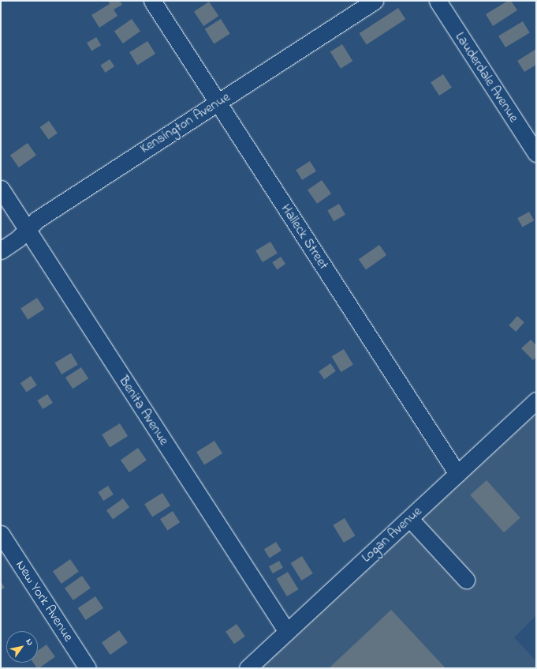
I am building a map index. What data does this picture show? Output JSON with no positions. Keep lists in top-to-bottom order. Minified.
{"streets":{"street":["Lauderdale Avenue","Kensington Avenue","Halleck Street","Benita Avenue","Logan Avenue","New York Avenue"]},"crossings":[["Kensington Avenue","Halleck Street"],["Kensington Avenue","Benita Avenue"],["Halleck Street","Logan Avenue"],["Benita Avenue","Logan Avenue"]],"north":"top right"}
